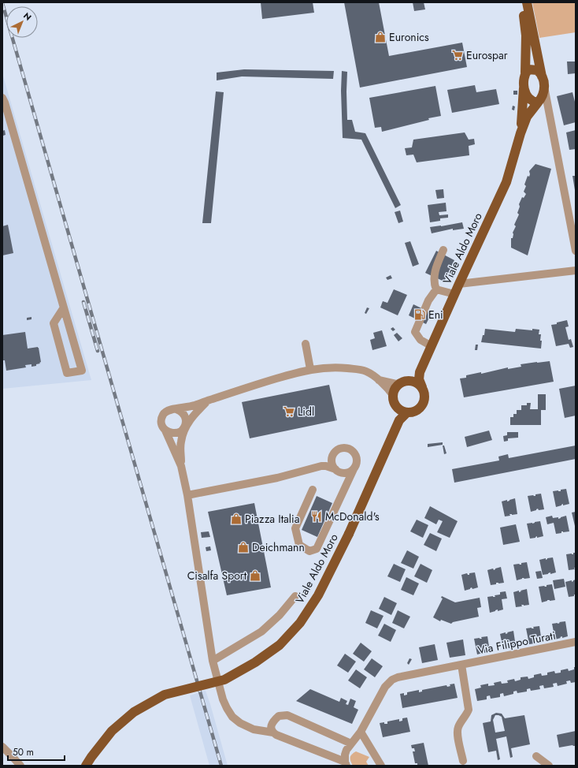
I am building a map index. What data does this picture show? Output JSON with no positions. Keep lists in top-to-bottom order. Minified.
{"streets":{"main road":["Viale Aldo Moro"],"street":["Via Filippo Turati"]},"places":{"shop":["Euronics","Piazza Italia","Deichmann","Cisalfa Sport"],"supermarket":["Eurospar","Lidl"],"fuel station":["Eni"],"restaurant":["McDonald's"]},"scale_bar":"50 m","north":"top right"}
